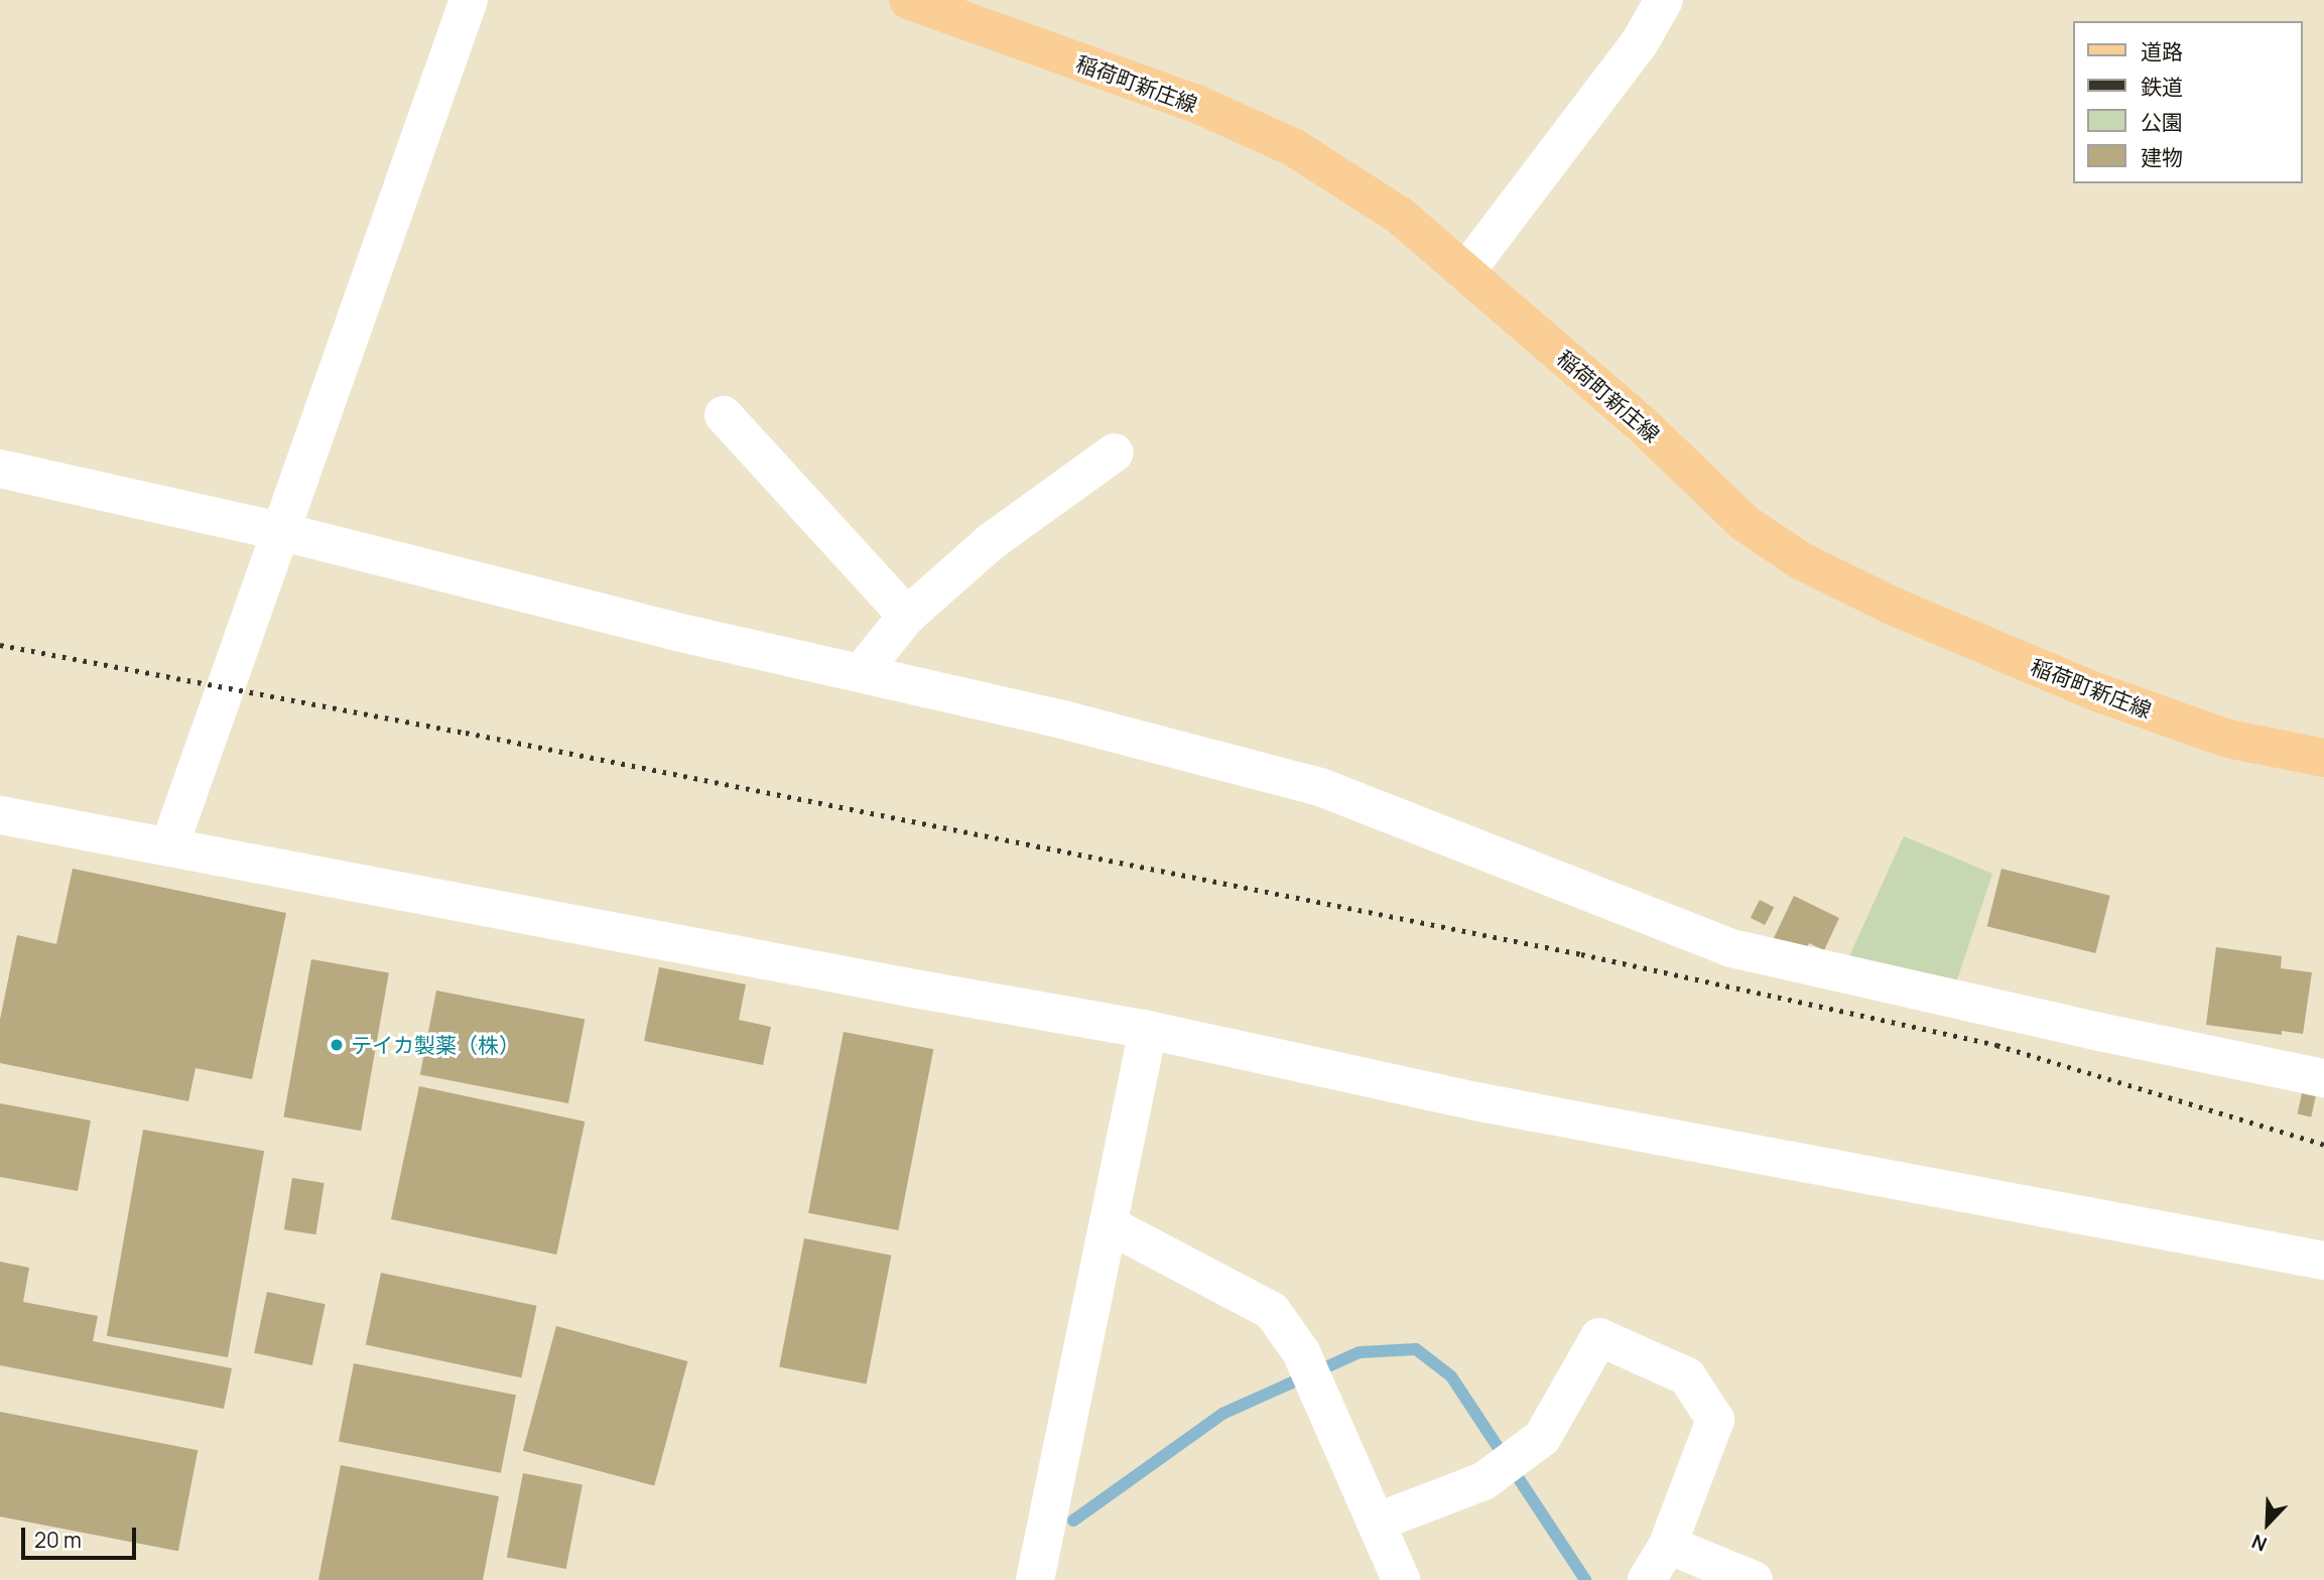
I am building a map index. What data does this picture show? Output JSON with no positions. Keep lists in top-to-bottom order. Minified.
{"streets":{"main road":["稲荷町新庄線"]},"places":["テイカ製薬（株）"],"legend":["道路","鉄道","公園","建物"],"scale_bar":"20 m","north":"bottom left"}
